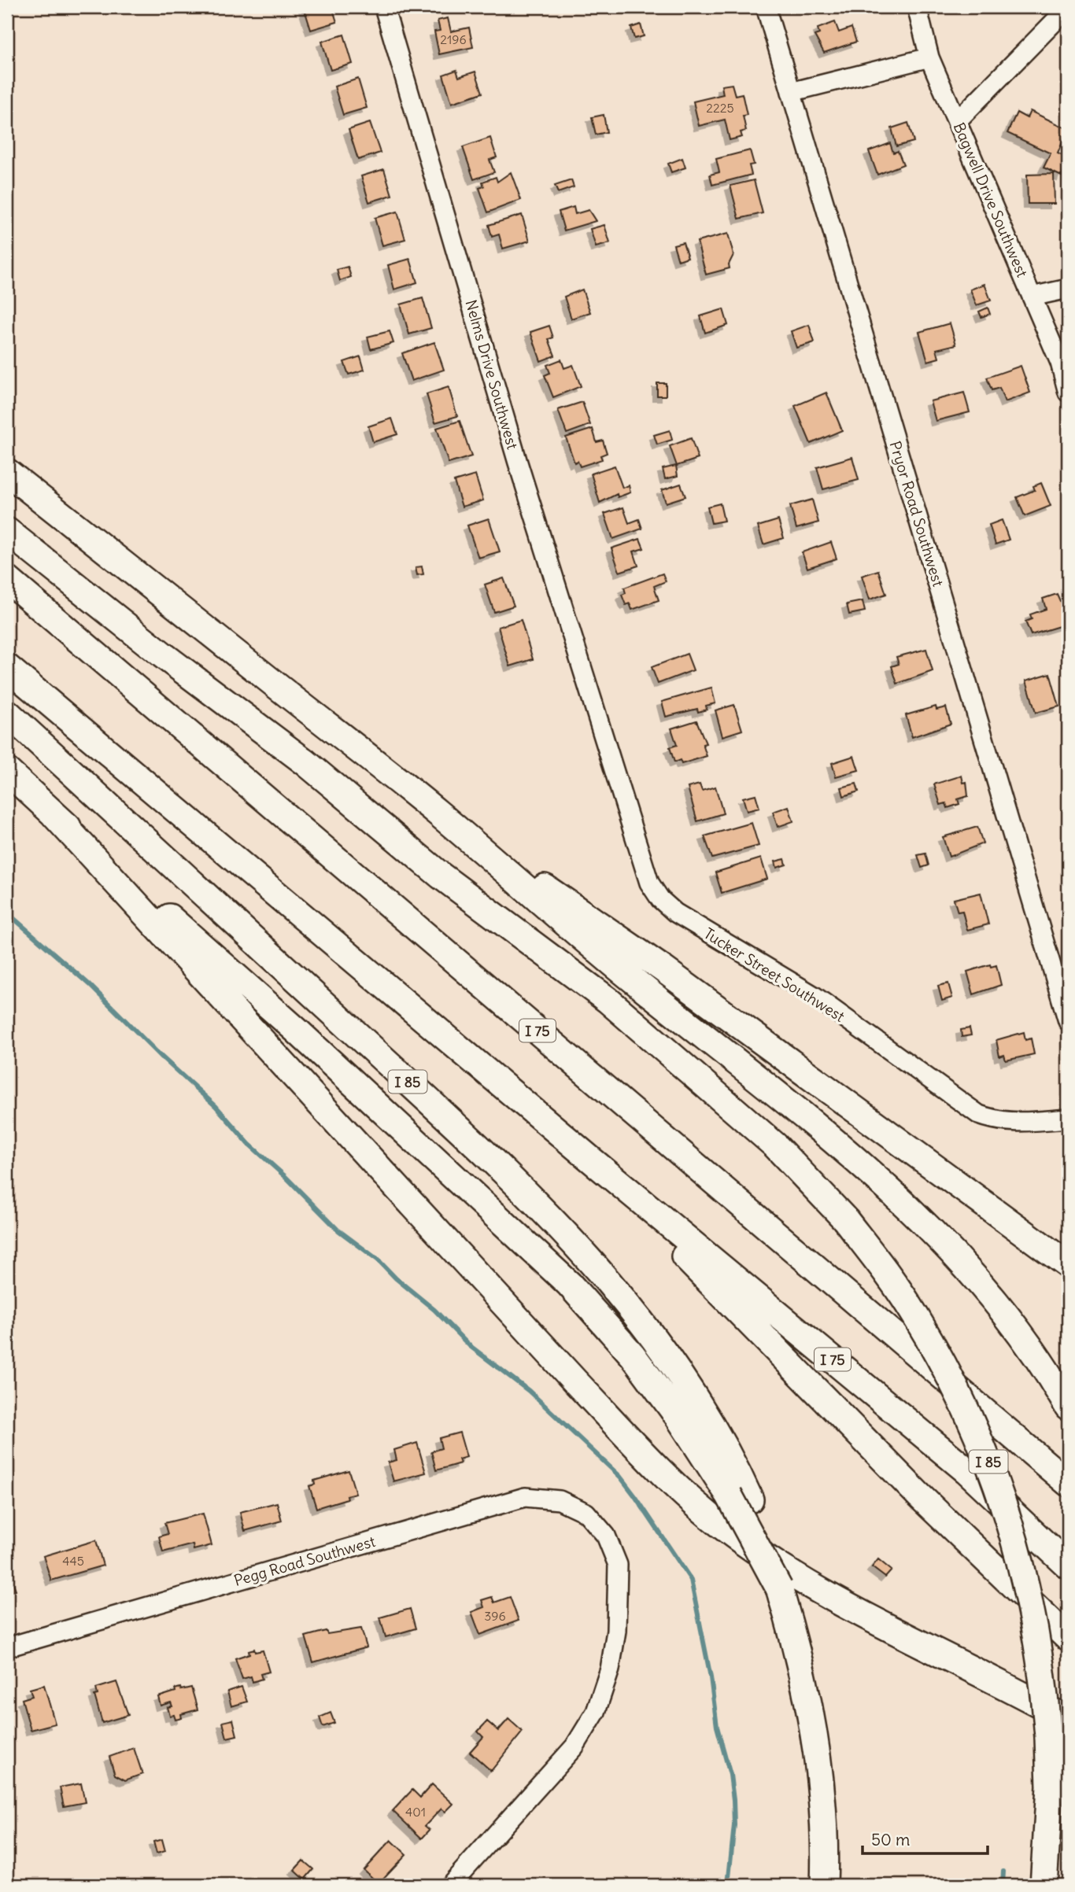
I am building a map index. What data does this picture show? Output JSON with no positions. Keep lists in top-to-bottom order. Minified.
{"streets":{"highway":["I 75","I 85"],"street":["Bagwell Drive Southwest","Nelms Drive Southwest","Pryor Road Southwest","Tucker Street Southwest","Pegg Road Southwest"]},"crossings":[["Nelms Drive Southwest","Tucker Street Southwest"]],"house_numbers":["2196","2225","445","396","401"],"scale_bar":"50 m"}
